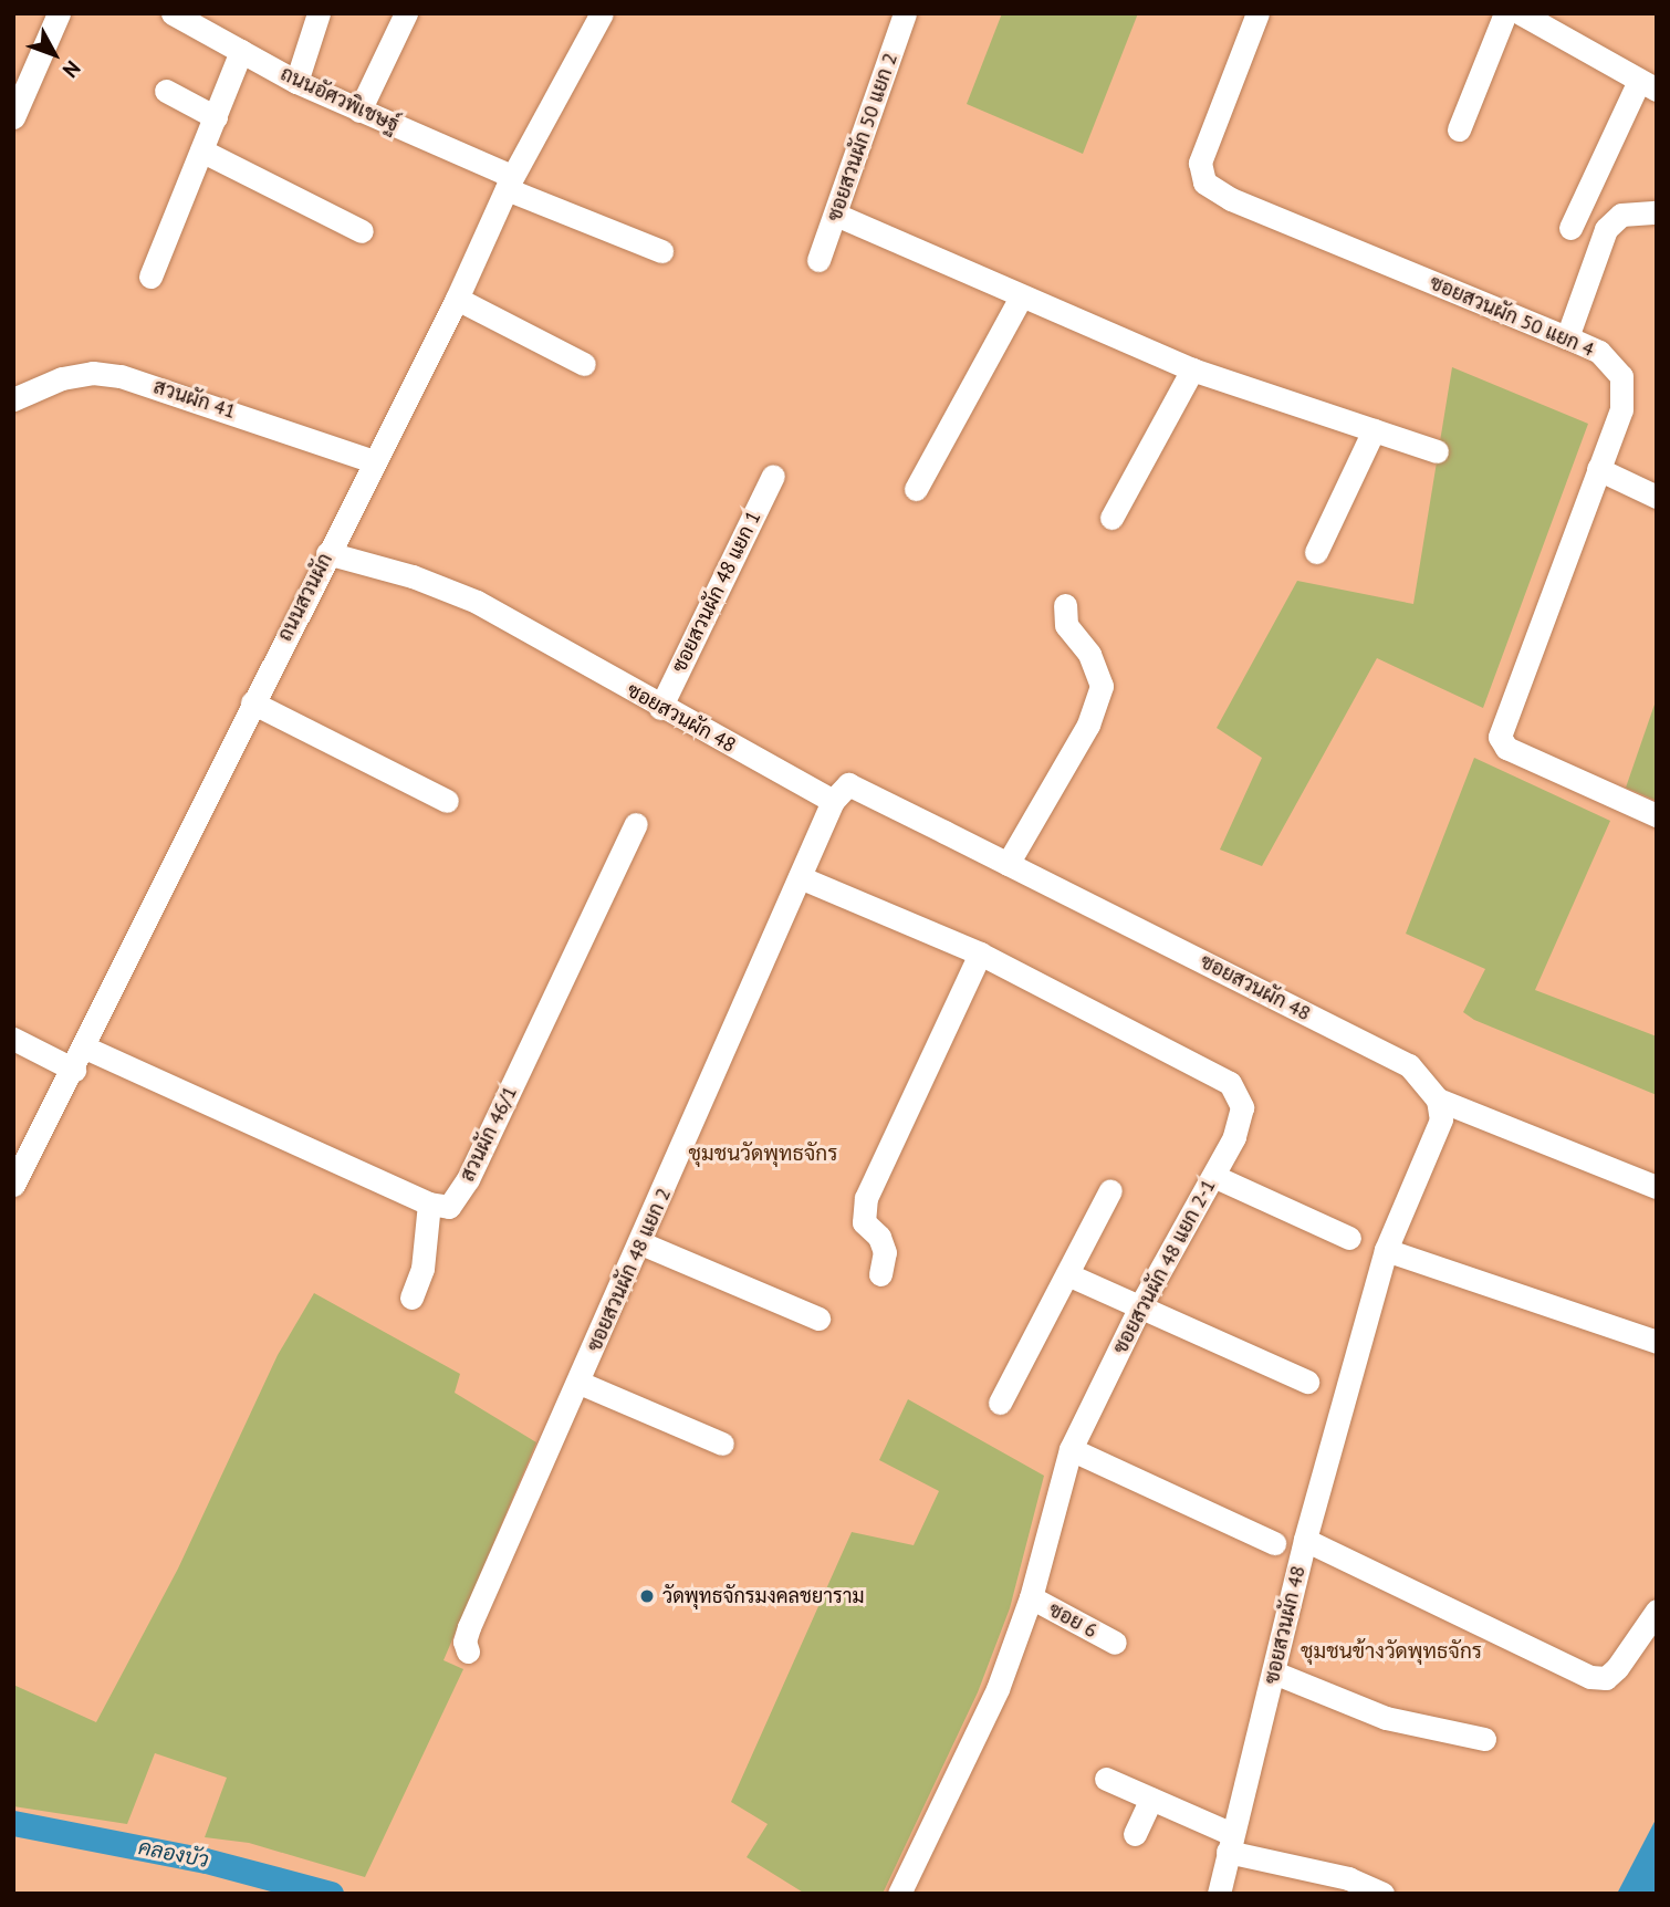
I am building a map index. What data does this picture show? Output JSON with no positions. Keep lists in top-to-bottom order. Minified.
{"streets":{"street":["ถนนอัศวพิเชษฐ์","ซอยสวนผัก 50 แยก 2","ซอยสวนผัก 50 แยก 4","สวนผัก 41","ซอยสวนผัก 48 แยก 1","ถนนสวนผัก","ซอยสวนผัก 48","สวนผัก 46/1","ซอยสวนผัก 48 แยก 2-1","ซอยสวนผัก 48 แยก 2","ซอย 6"]},"crossings":[["ถนนอัศวพิเชษฐ์","ถนนสวนผัก"],["สวนผัก 41","ถนนสวนผัก"],["ซอยสวนผัก 48 แยก 1","ซอยสวนผัก 48"],["ถนนสวนผัก","ซอยสวนผัก 48"],["ซอยสวนผัก 48","ซอยสวนผัก 48 แยก 2"],["ซอยสวนผัก 48 แยก 2-1","ซอยสวนผัก 48 แยก 2"],["ซอยสวนผัก 48 แยก 2-1","ซอย 6"]],"districts":["ชุมชนวัดพุทธจักร","ชุมชนข้างวัดพุทธจักร"],"water":["คลองบัว"],"places":["วัดพุทธจักรมงคลชยาราม"],"north":"bottom right"}
